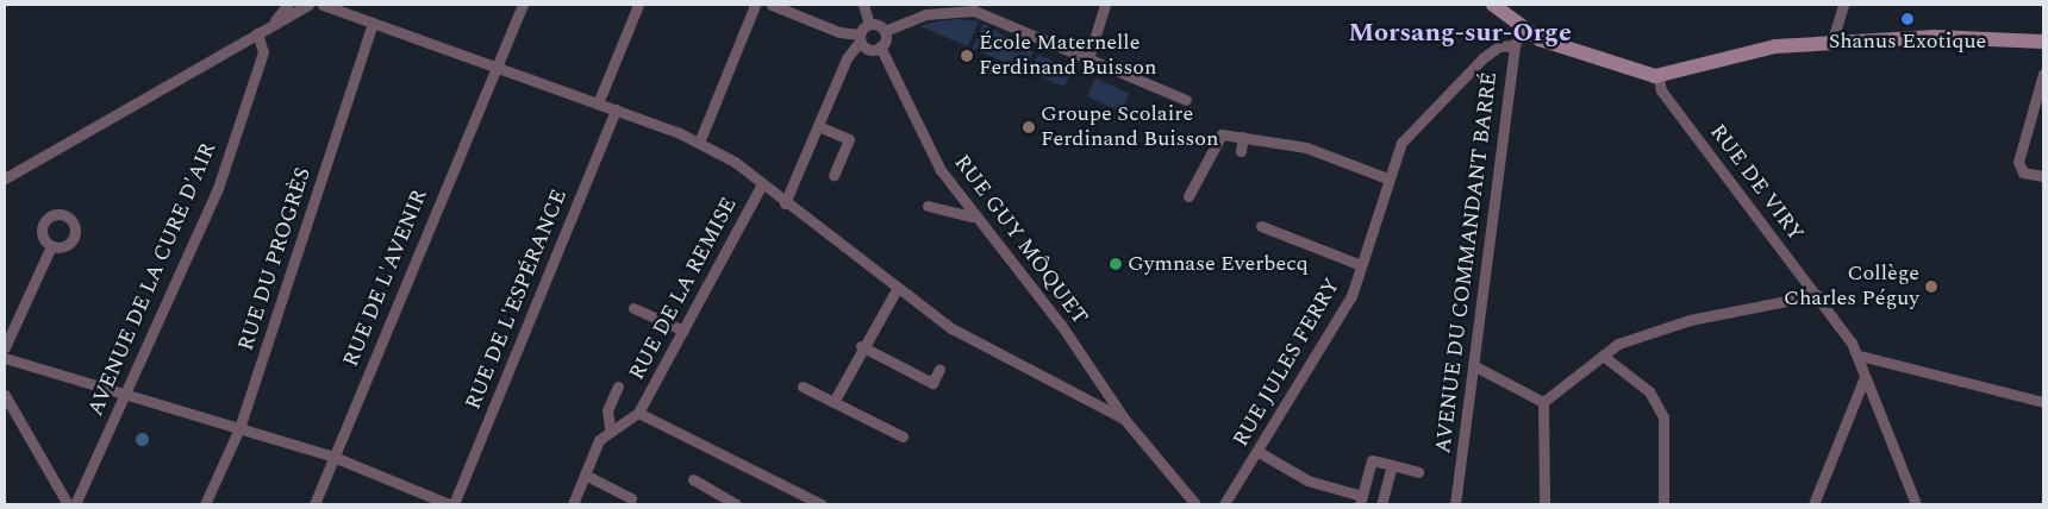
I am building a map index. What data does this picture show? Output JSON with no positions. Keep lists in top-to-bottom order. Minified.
{"streets":{"street":["RUE DE VIRY","RUE GUY MÔQUET","RUE DU PROGRÈS","AVENUE DU COMMANDANT BARRÉ","RUE DE L'AVENIR","AVENUE DE LA CURE D'AIR","RUE DE LA REMISE","RUE DE L'ESPÉRANCE","RUE JULES FERRY"]},"crossings":[["AVENUE DU COMMANDANT BARRÉ","RUE JULES FERRY"]],"districts":["Morsang-sur-Orge"],"places":["Shanus Exotique","École Maternelle Ferdinand Buisson","Groupe Scolaire Ferdinand Buisson","Gymnase Everbecq","Collège Charles Péguy"]}
